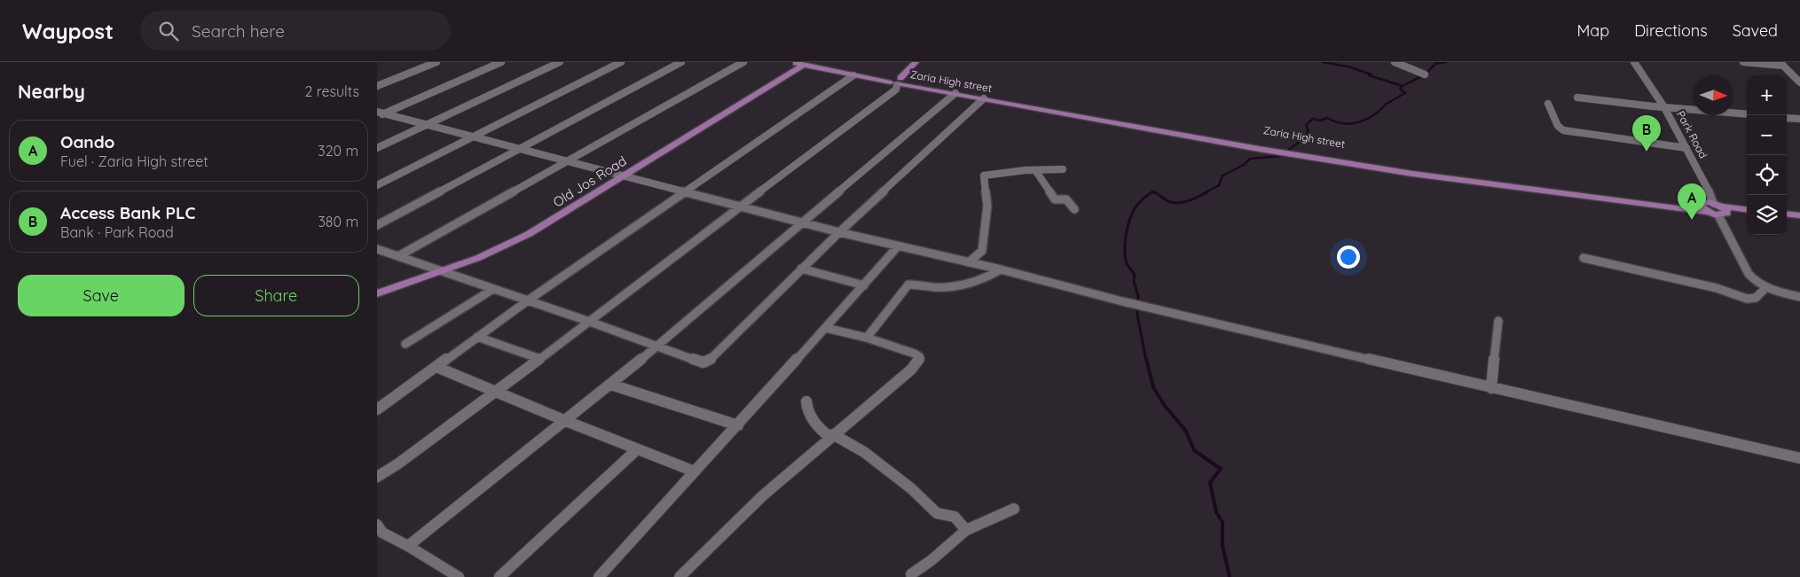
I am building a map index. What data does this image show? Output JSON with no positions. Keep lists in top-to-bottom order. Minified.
{"streets":{"main road":["Zaria High street","Old Jos Road"],"street":["Park Road"]},"crossings":[["Zaria High street","Old Jos Road"]],"north":"right","page":{"header":"Waypost","search":"Search here","nav":["Map","Directions","Saved"],"heading":["Nearby","2 results"],"map_buttons":["+","−"],"pins":["B","A"],"list":[{"mark":"A","name":"Oando","note":"Fuel · Zaria High street","value":"320 m"},{"mark":"B","name":"Access Bank PLC","note":"Bank · Park Road","value":"380 m"}],"buttons":["Save","Share"]}}
